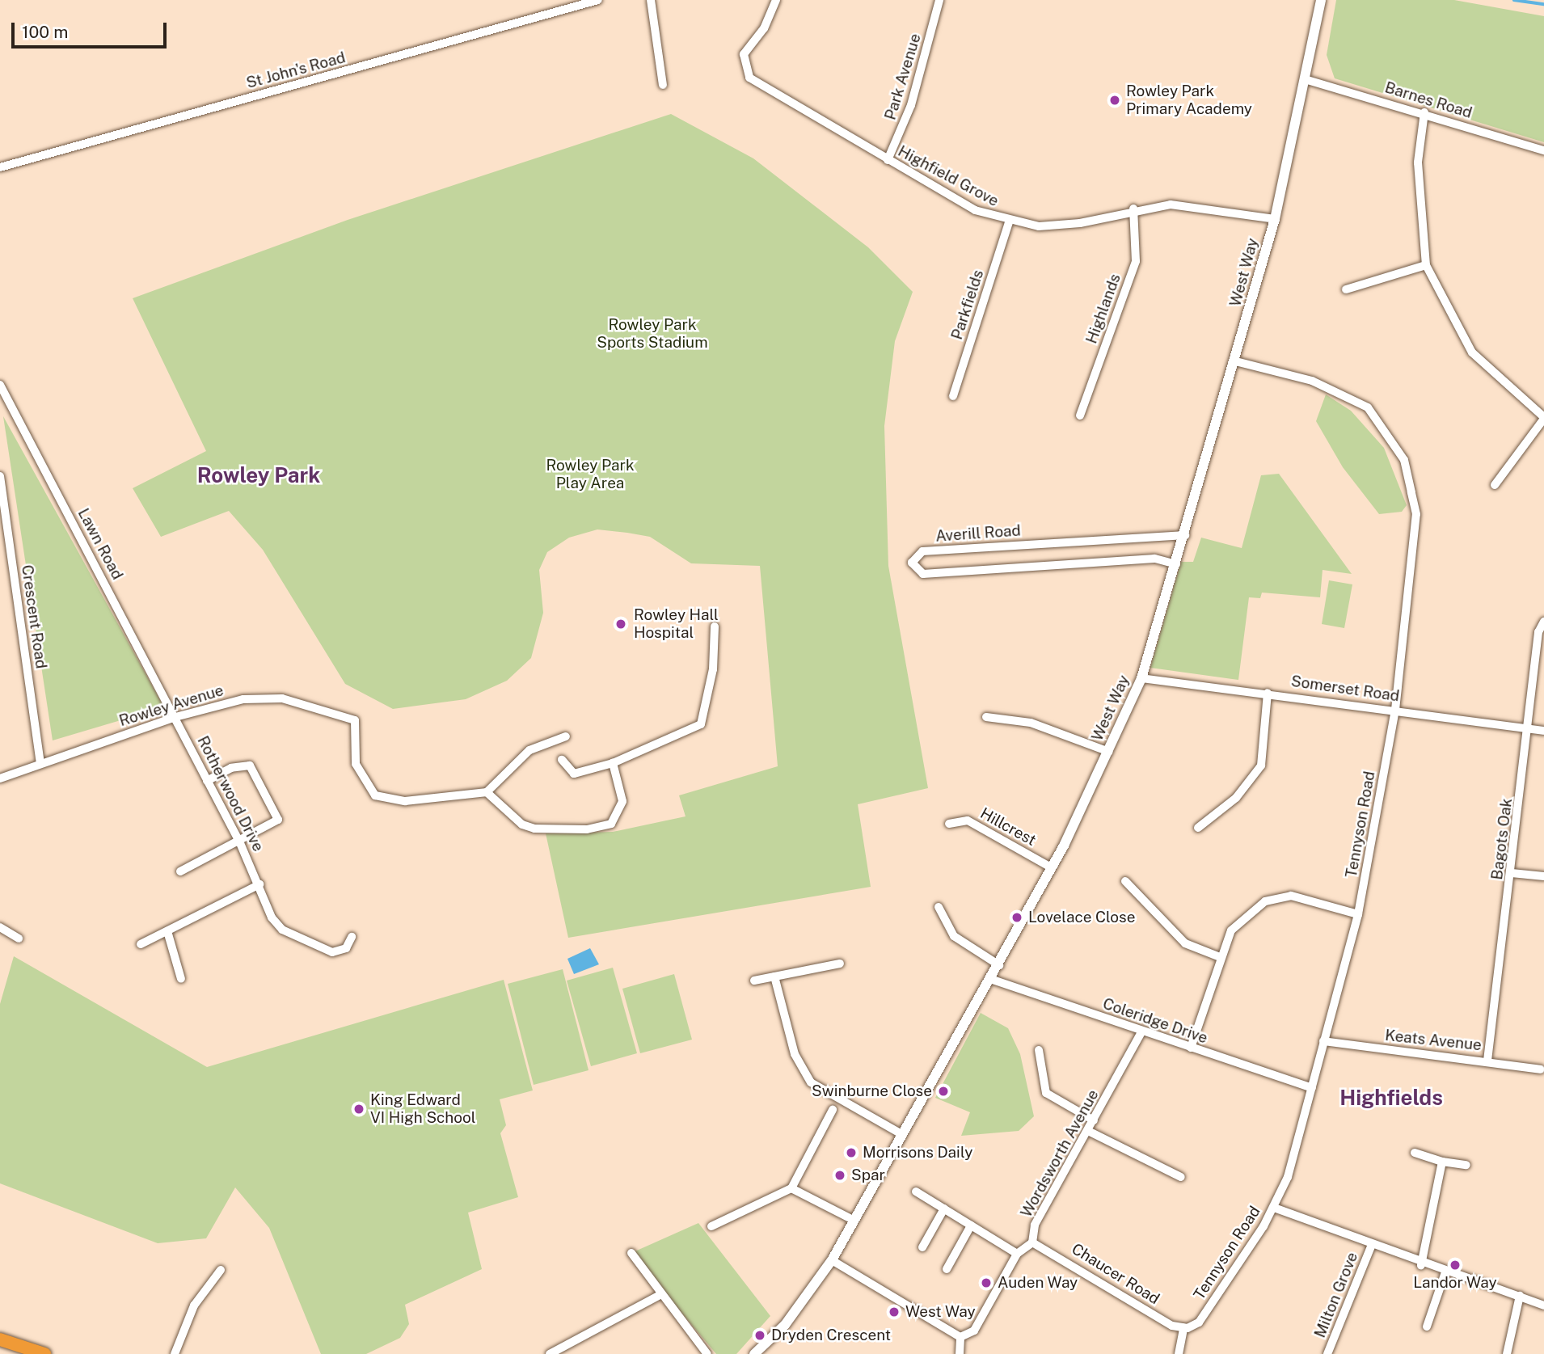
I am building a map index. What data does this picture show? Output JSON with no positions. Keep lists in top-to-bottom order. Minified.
{"streets":{"street":["St John's Road","Park Avenue","Barnes Road","Highfield Grove","West Way","Parkfields","Highlands","Averill Road","Lawn Road","Crescent Road","Somerset Road","Rowley Avenue","Rotherwood Drive","Tennyson Road","Hillcrest","Bagots Oak","Coleridge Drive","Keats Avenue","Wordsworth Avenue","Chaucer Road","Milton Grove"]},"crossings":[["Park Avenue","Highfield Grove"],["Barnes Road","West Way"],["Highfield Grove","West Way"],["Highfield Grove","Parkfields"],["Highfield Grove","Highlands"],["West Way","Averill Road"],["West Way","Somerset Road"],["West Way","Tennyson Road"],["West Way","Hillcrest"],["West Way","Coleridge Drive"],["Lawn Road","Rowley Avenue"],["Lawn Road","Rotherwood Drive"],["Crescent Road","Rowley Avenue"],["Somerset Road","Tennyson Road"],["Somerset Road","Bagots Oak"],["Rowley Avenue","Rotherwood Drive"],["Tennyson Road","Coleridge Drive"],["Tennyson Road","Keats Avenue"],["Tennyson Road","Chaucer Road"],["Tennyson Road","Milton Grove"],["Bagots Oak","Keats Avenue"],["Coleridge Drive","Wordsworth Avenue"],["Wordsworth Avenue","Chaucer Road"]],"districts":["Rowley Park","Highfields"],"parks":["Rowley Park Sports Stadium","Rowley Park Play Area"],"places":["Rowley Park Primary Academy","Rowley Hall Hospital","Lovelace Close","Swinburne Close","King Edward VI High School","Morrisons Daily","Spar","Landor Way","Auden Way","West Way","Dryden Crescent"],"scale_bar":"100 m"}
